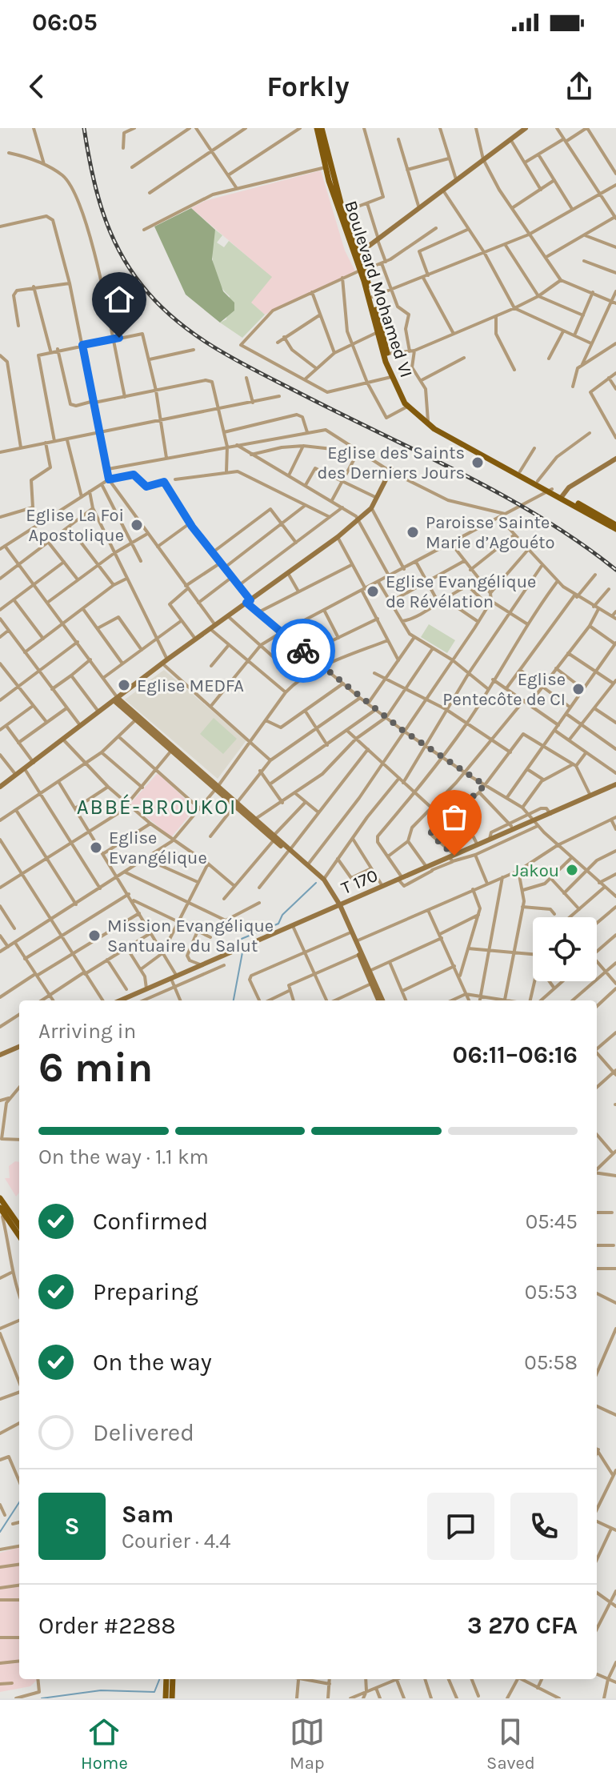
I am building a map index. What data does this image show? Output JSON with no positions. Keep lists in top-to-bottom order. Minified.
{"streets":{"main road":["Boulevard Mohamed VI"],"street":["T 170"]},"districts":["ABBÉ-BROUKOI"],"places":["Eglise des Saints des Derniers Jours","Eglise La Foi Apostolique","Paroisse Sainte Marie d’Agouéto","Eglise Evangélique de Révélation","Eglise MEDFA","Eglise Pentecôte de CI","Eglise Evangélique","Jakou","Mission Evangélique Santuaire du Salut"],"page":{"status":"06:05","header":"Forkly","heading":["6 min","Arriving in","06:11–06:16"],"panel":["Sam","Courier · 4.4","Order #2288","3 270 CFA"],"bar":"On the way · 1.1 km","list":[["Confirmed","05:45"],["Preparing","05:53"],["On the way","05:58"],"Delivered"],"round":"S","tabs":["Home","Map","Saved"]}}
